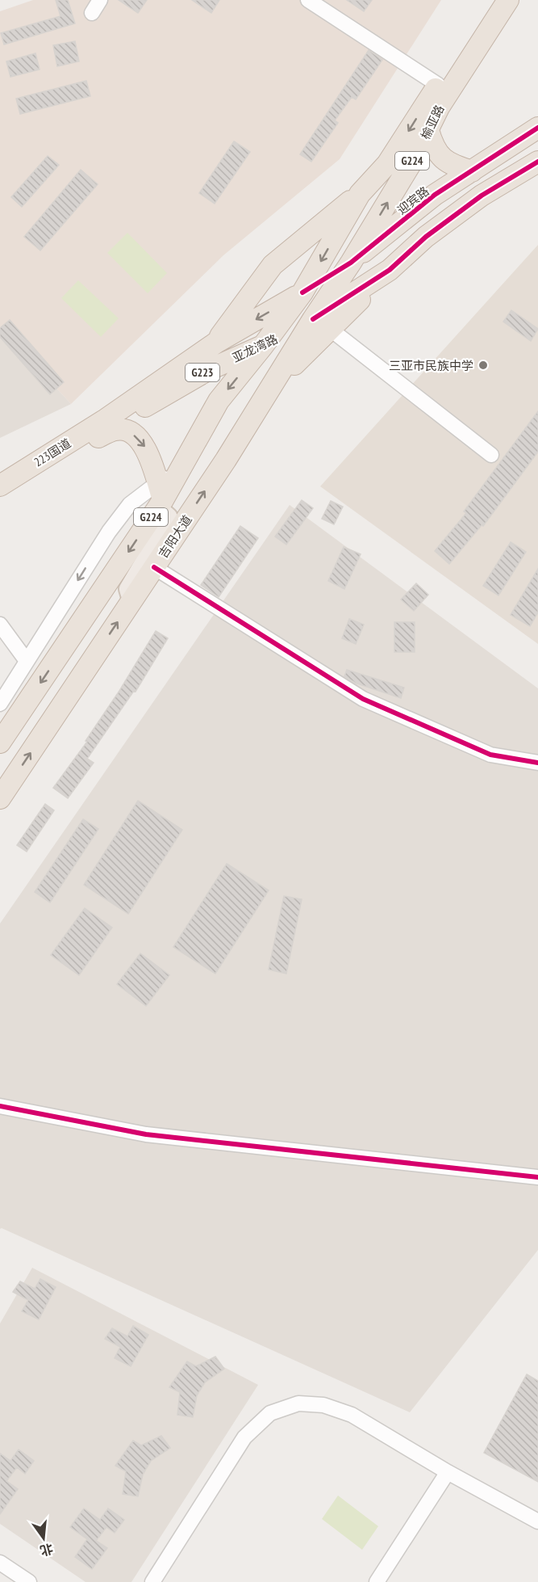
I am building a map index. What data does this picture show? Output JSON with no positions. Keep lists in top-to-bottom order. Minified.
{"streets":{"highway":["榆亚路","G224","迎宾路","亚龙湾路","G223","223国道","吉阳大道"]},"crossings":[["榆亚路","G224"],["榆亚路","迎宾路"],["榆亚路","亚龙湾路"],["榆亚路","G223"],["榆亚路","吉阳大道"],["G224","迎宾路"],["G224","亚龙湾路"],["迎宾路","亚龙湾路"],["亚龙湾路","G223"],["亚龙湾路","223国道"],["亚龙湾路","吉阳大道"],["G223","吉阳大道"]],"places":["三亚市民族中学"],"north":"bottom"}
